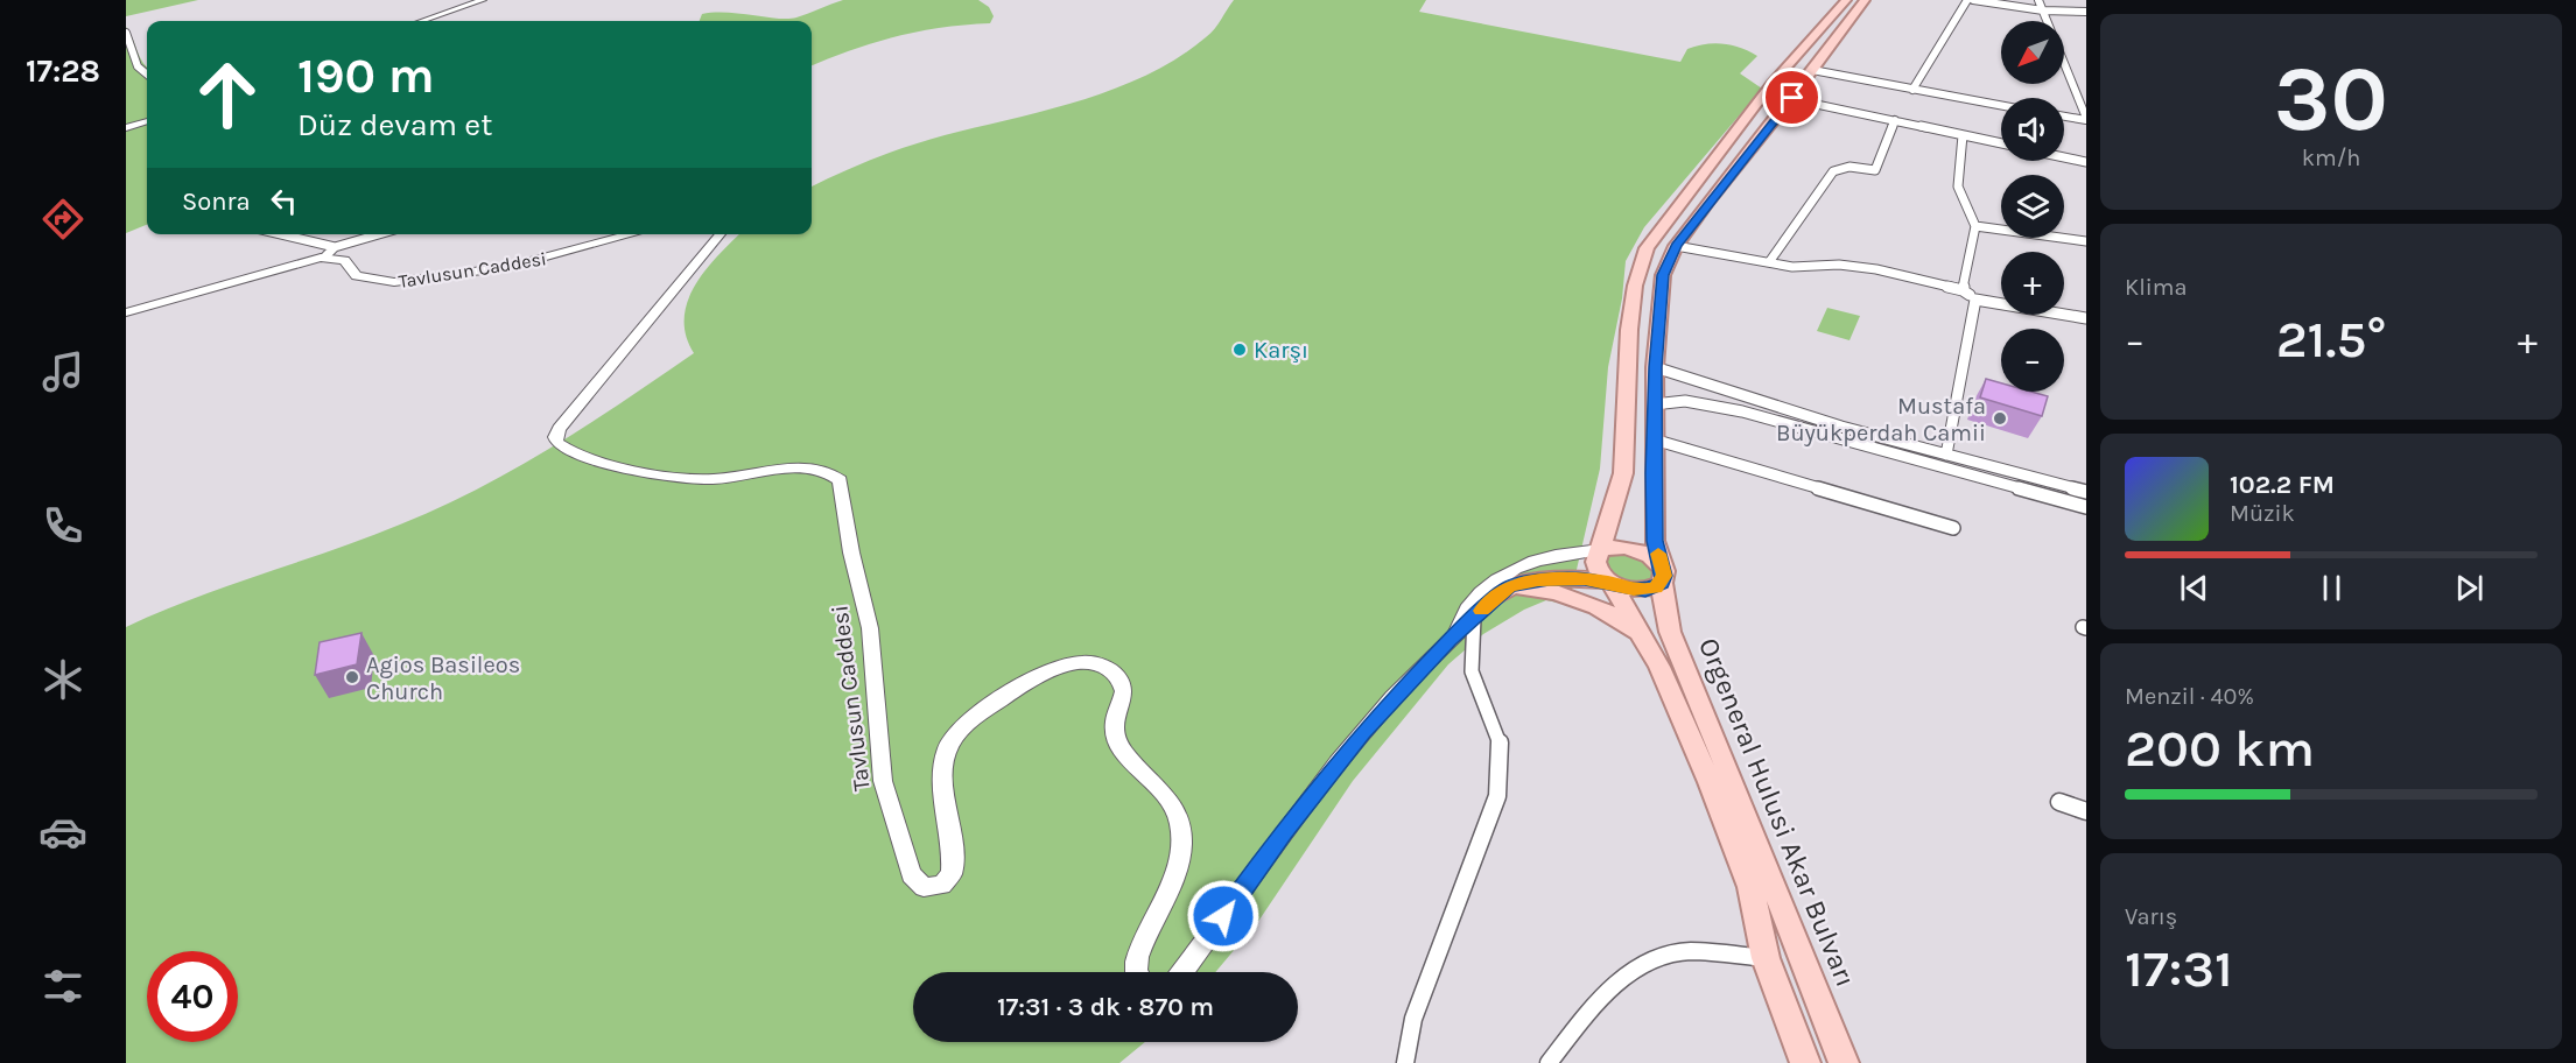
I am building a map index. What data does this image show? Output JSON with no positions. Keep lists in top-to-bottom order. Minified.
{"streets":{"main road":["Orgeneral Hulusi Akar Bulvarı"],"street":["Tavlusun Caddesi"]},"places":["Karşı","Mustafa Büyükperdah Camii","Agios Basileos Church"],"north":"bottom left","page":{"tabs":"17:28","tile":[["30","km/h"],"Klima",["Menzil · 40%","200 km"],["Varış","17:31"]],"map_buttons":["+","−"],"turn":["190 m","Düz devam et"],"then":"Sonra","heat":["−","21.5°","+"],"song":["102.2 FM","Müzik"],"limit":"40","trip":"17:31 · 3 dk · 870 m"}}
